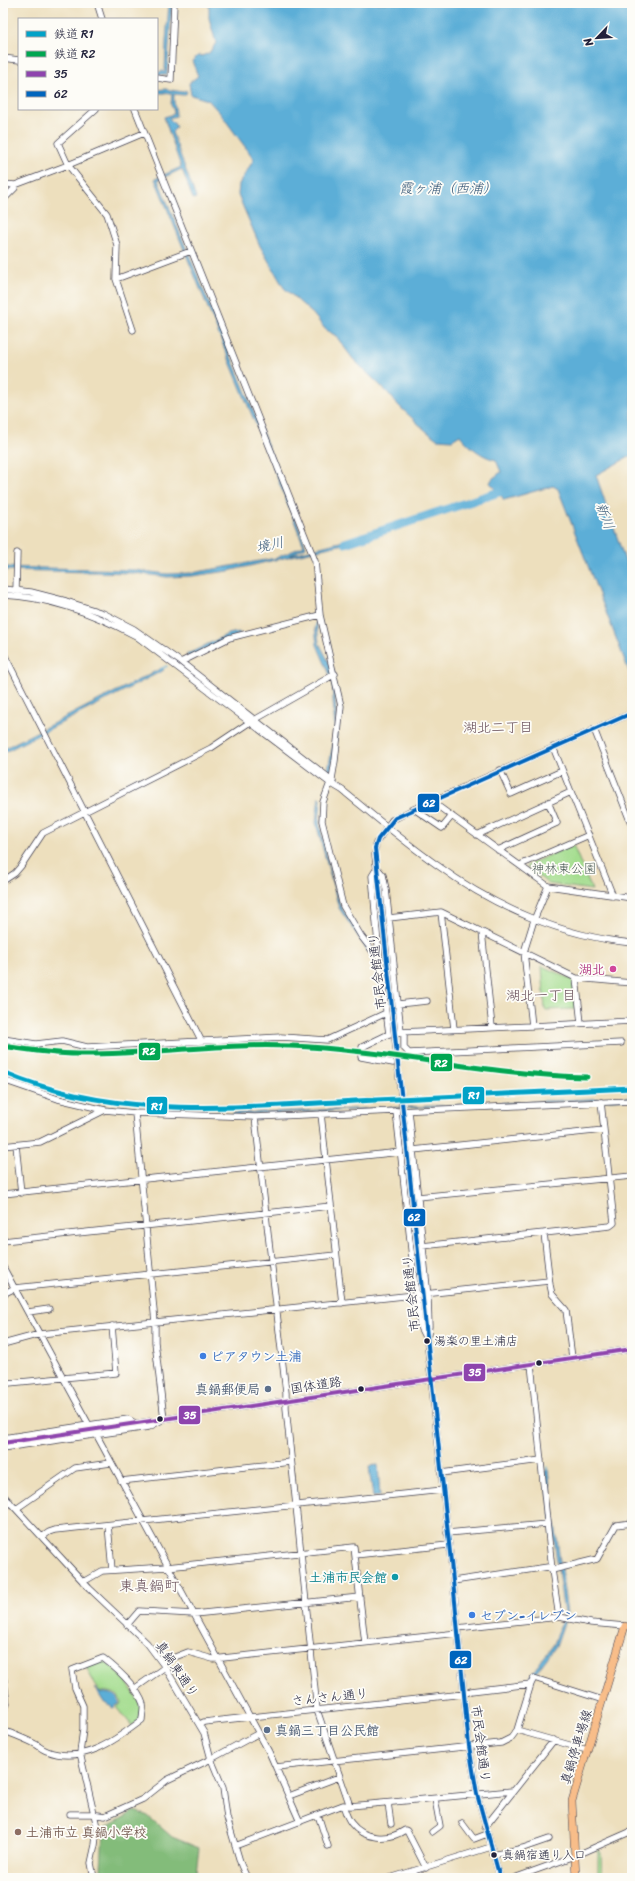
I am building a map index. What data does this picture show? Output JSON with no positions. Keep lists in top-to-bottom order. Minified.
{"streets":{"main road":["真鍋停車場線"],"street":["市民会館通り","国体道路","真鍋東通り","さんさん通り"]},"crossings":[["市民会館通り","国体道路"],["市民会館通り","さんさん通り"],["真鍋東通り","さんさん通り"],["さんさん通り","真鍋停車場線"]],"districts":["湖北二丁目","湖北一丁目","東真鍋町"],"water":["霞ヶ浦（西浦）","新川","境川"],"parks":["神林東公園"],"places":["湖北","湯楽の里土浦店","ピアタウン土浦","真鍋郵便局","土浦市民会館","セブン-イレブン","真鍋三丁目公民館","土浦市立 真鍋小学校","真鍋宿通り入口"],"lines":["transit line 62","rail line R2","rail line R1","transit line 35"],"legend":["鉄道 R1","鉄道 R2","35","62"],"north":"bottom left"}
